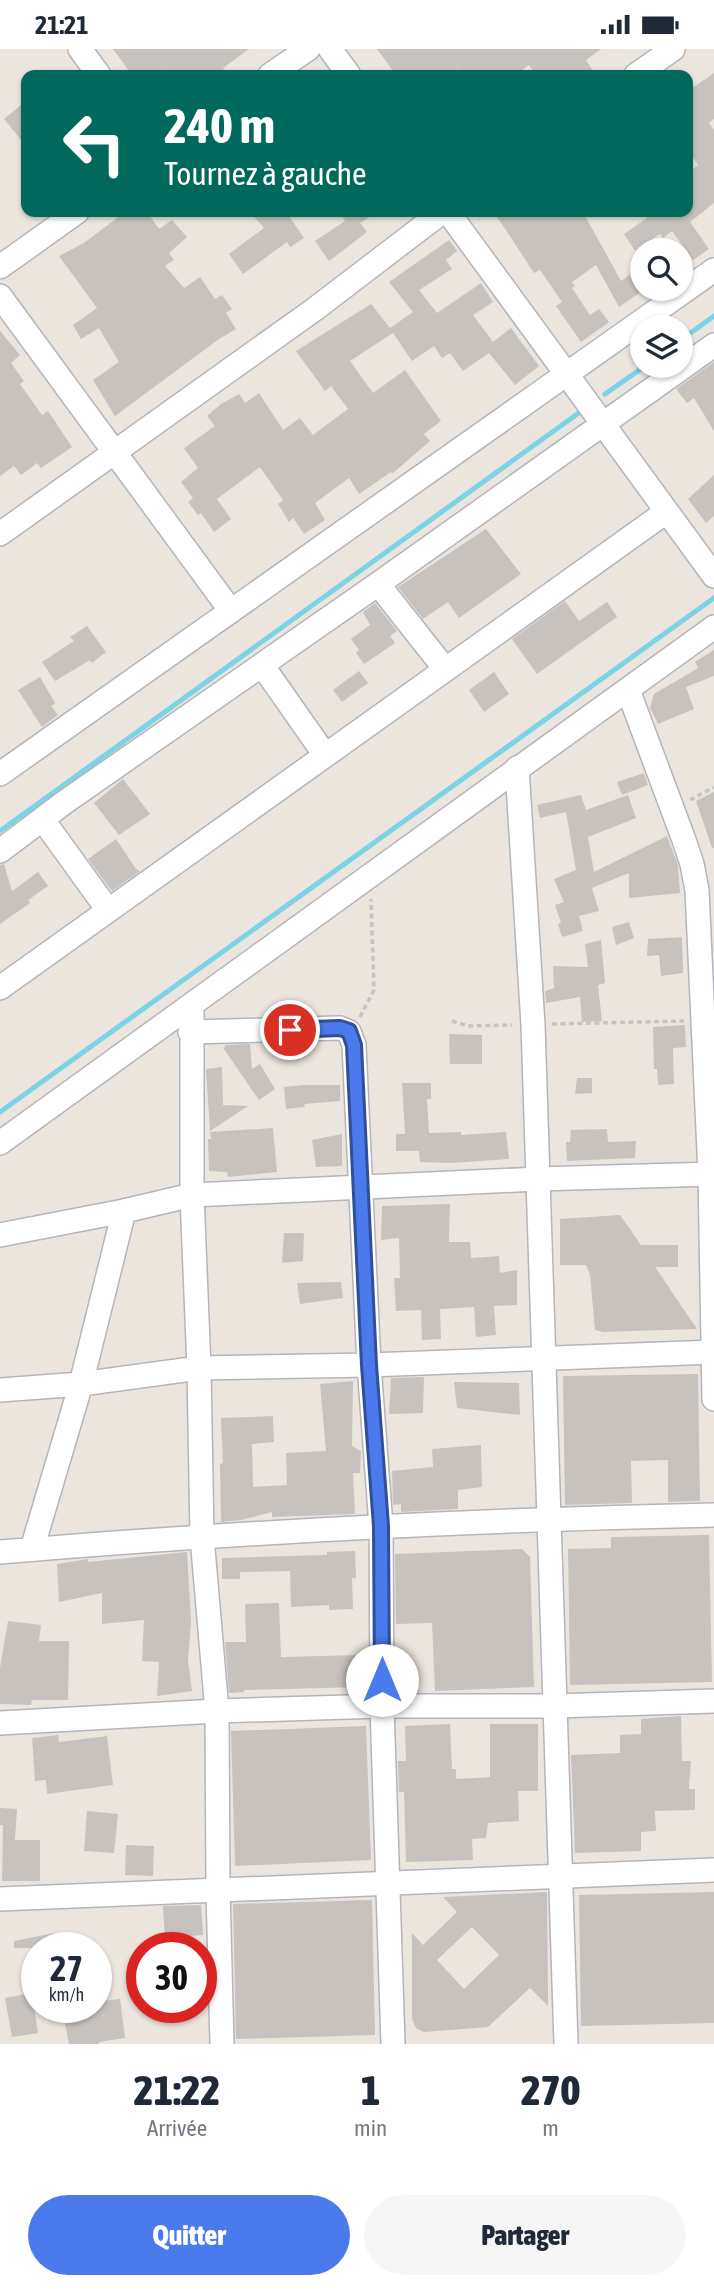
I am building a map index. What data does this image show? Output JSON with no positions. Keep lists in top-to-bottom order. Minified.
{"page":{"status":"21:21","turn":["240 m","Tournez à gauche"],"speed":"27 km/h","limit":"30","eta":["21:22","Arrivée","1","min","270","m"],"buttons":["Quitter","Partager"]}}
